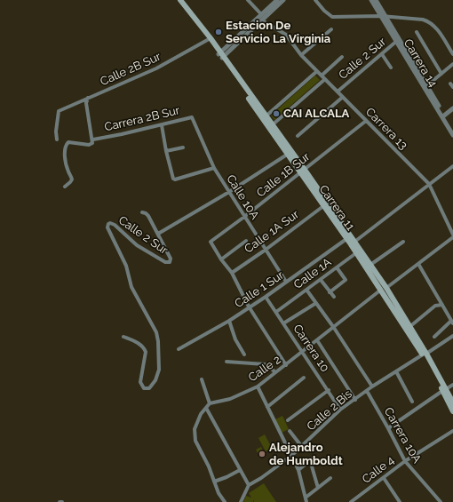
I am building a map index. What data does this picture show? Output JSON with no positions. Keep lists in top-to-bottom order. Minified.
{"streets":{"main road":["Carrera 11"],"street":["Calle 2 Sur","Carrera 14","Calle 2B Sur","Carrera 2B Sur","Carrera 13","Calle 1B Sur","Calle 10A","Calle 1A Sur","Calle 1A","Calle 1 Sur","Carrera 10","Calle 2","Calle 2 Bis","Carrera 10A","Calle 4"]},"crossings":[["Calle 2 Sur","Carrera 14"],["Calle 2 Sur","Carrera 13"],["Calle 2 Sur","Calle 10A"],["Calle 2 Sur","Carrera 11"],["Calle 2B Sur","Carrera 11"],["Carrera 2B Sur","Calle 10A"],["Carrera 13","Calle 1B Sur"],["Calle 1B Sur","Calle 10A"],["Calle 1B Sur","Carrera 11"],["Calle 10A","Calle 1A Sur"],["Calle 10A","Calle 1 Sur"],["Carrera 11","Calle 1A Sur"],["Carrera 11","Calle 1A"],["Carrera 11","Calle 1 Sur"],["Carrera 11","Calle 2"],["Carrera 11","Calle 2 Bis"],["Calle 1A","Carrera 10"],["Calle 1 Sur","Carrera 10"],["Carrera 10","Calle 2"],["Carrera 10","Calle 2 Bis"],["Calle 2 Bis","Carrera 10A"],["Carrera 10A","Calle 4"]],"places":["Estacion De Servicio La Virginia","CAI ALCALA","Alejandro de Humboldt"]}
